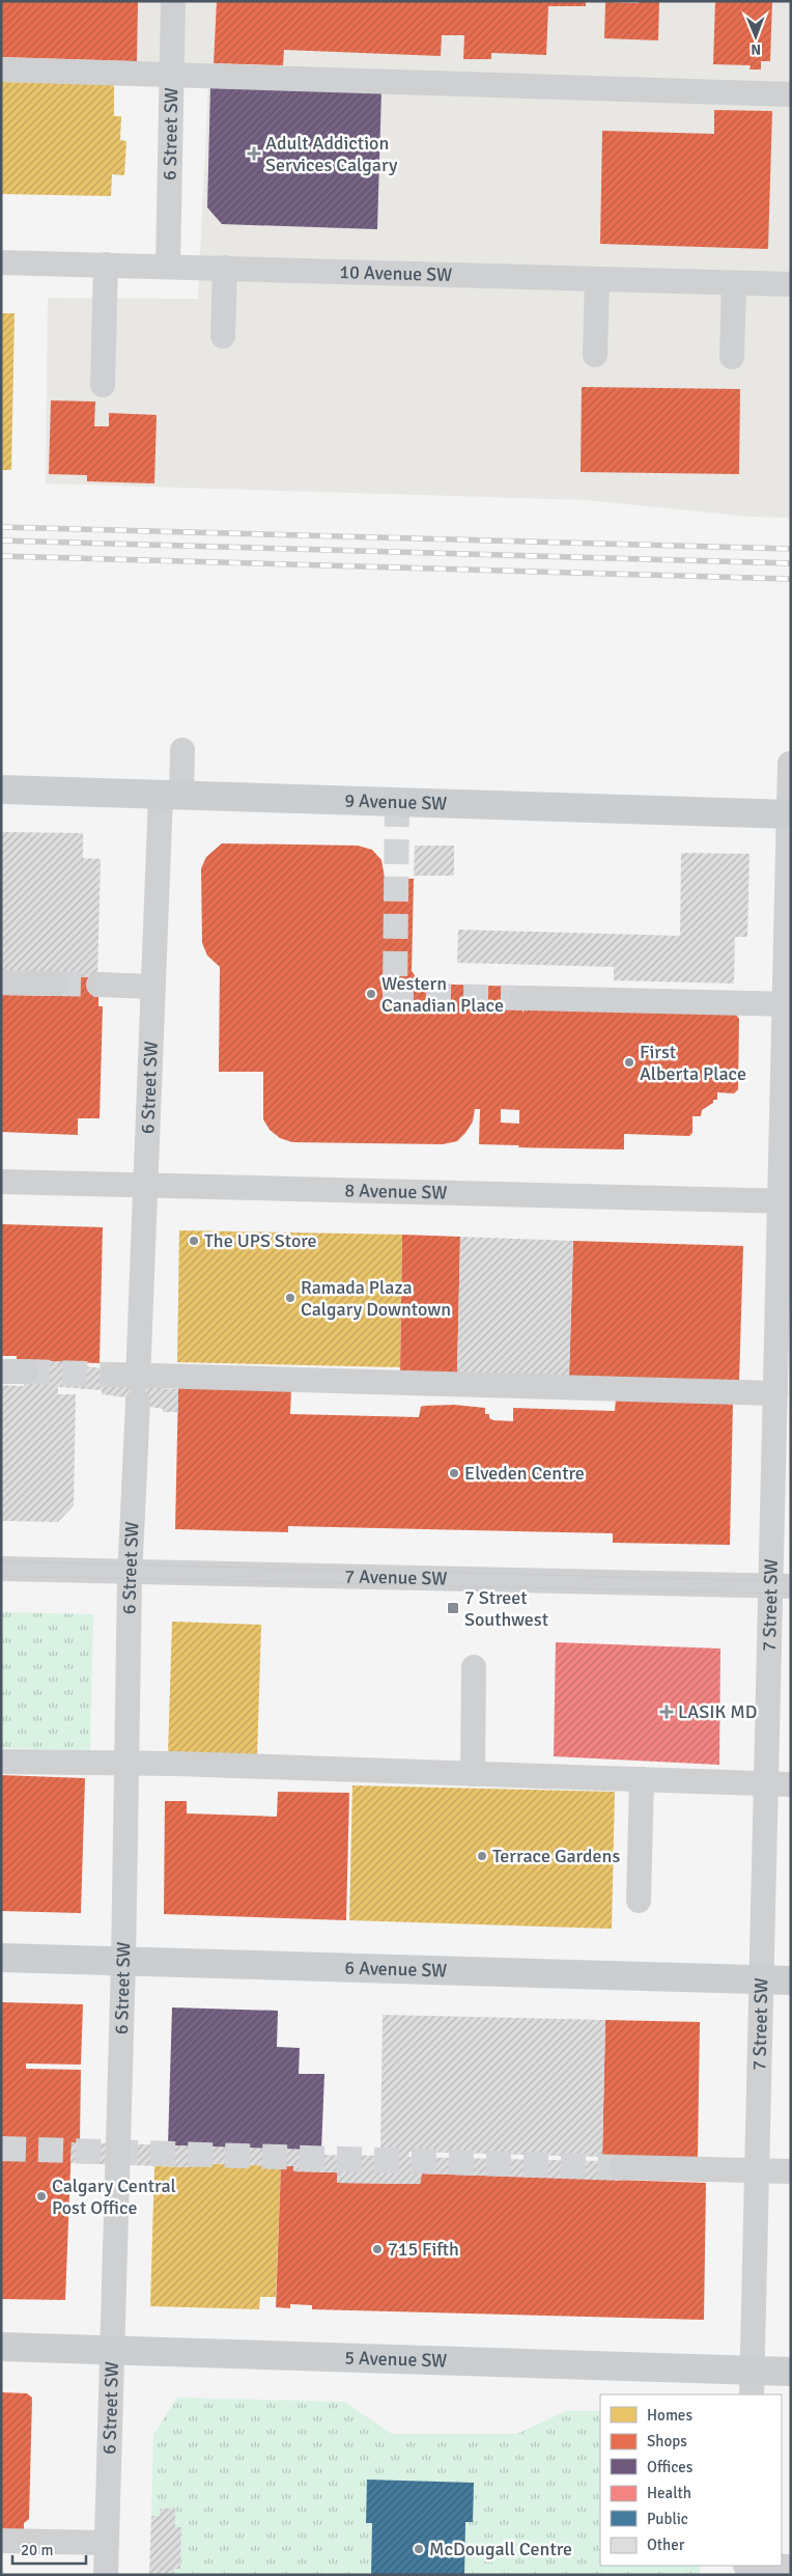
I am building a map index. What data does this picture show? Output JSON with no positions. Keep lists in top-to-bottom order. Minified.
{"streets":{"main road":["9 Avenue SW","6 Avenue SW","5 Avenue SW"],"street":["6 Street SW","10 Avenue SW","8 Avenue SW","7 Avenue SW","7 Street SW"]},"crossings":[["6 Street SW","10 Avenue SW"],["6 Street SW","9 Avenue SW"],["6 Street SW","8 Avenue SW"],["6 Street SW","7 Avenue SW"],["6 Street SW","6 Avenue SW"],["6 Street SW","5 Avenue SW"],["9 Avenue SW","7 Street SW"],["8 Avenue SW","7 Street SW"],["7 Avenue SW","7 Street SW"],["7 Street SW","6 Avenue SW"],["7 Street SW","5 Avenue SW"]],"places":{"health":["Adult Addiction Services Calgary","LASIK MD"],"other":["Western Canadian Place","First Alberta Place","The UPS Store","Ramada Plaza Calgary Downtown","Elveden Centre","Terrace Gardens","Calgary Central Post Office","715 Fifth","McDougall Centre"],"transit":["7 Street Southwest"]},"legend":["Homes","Shops","Offices","Health","Public","Other"],"scale_bar":"20 m","north":"bottom"}
